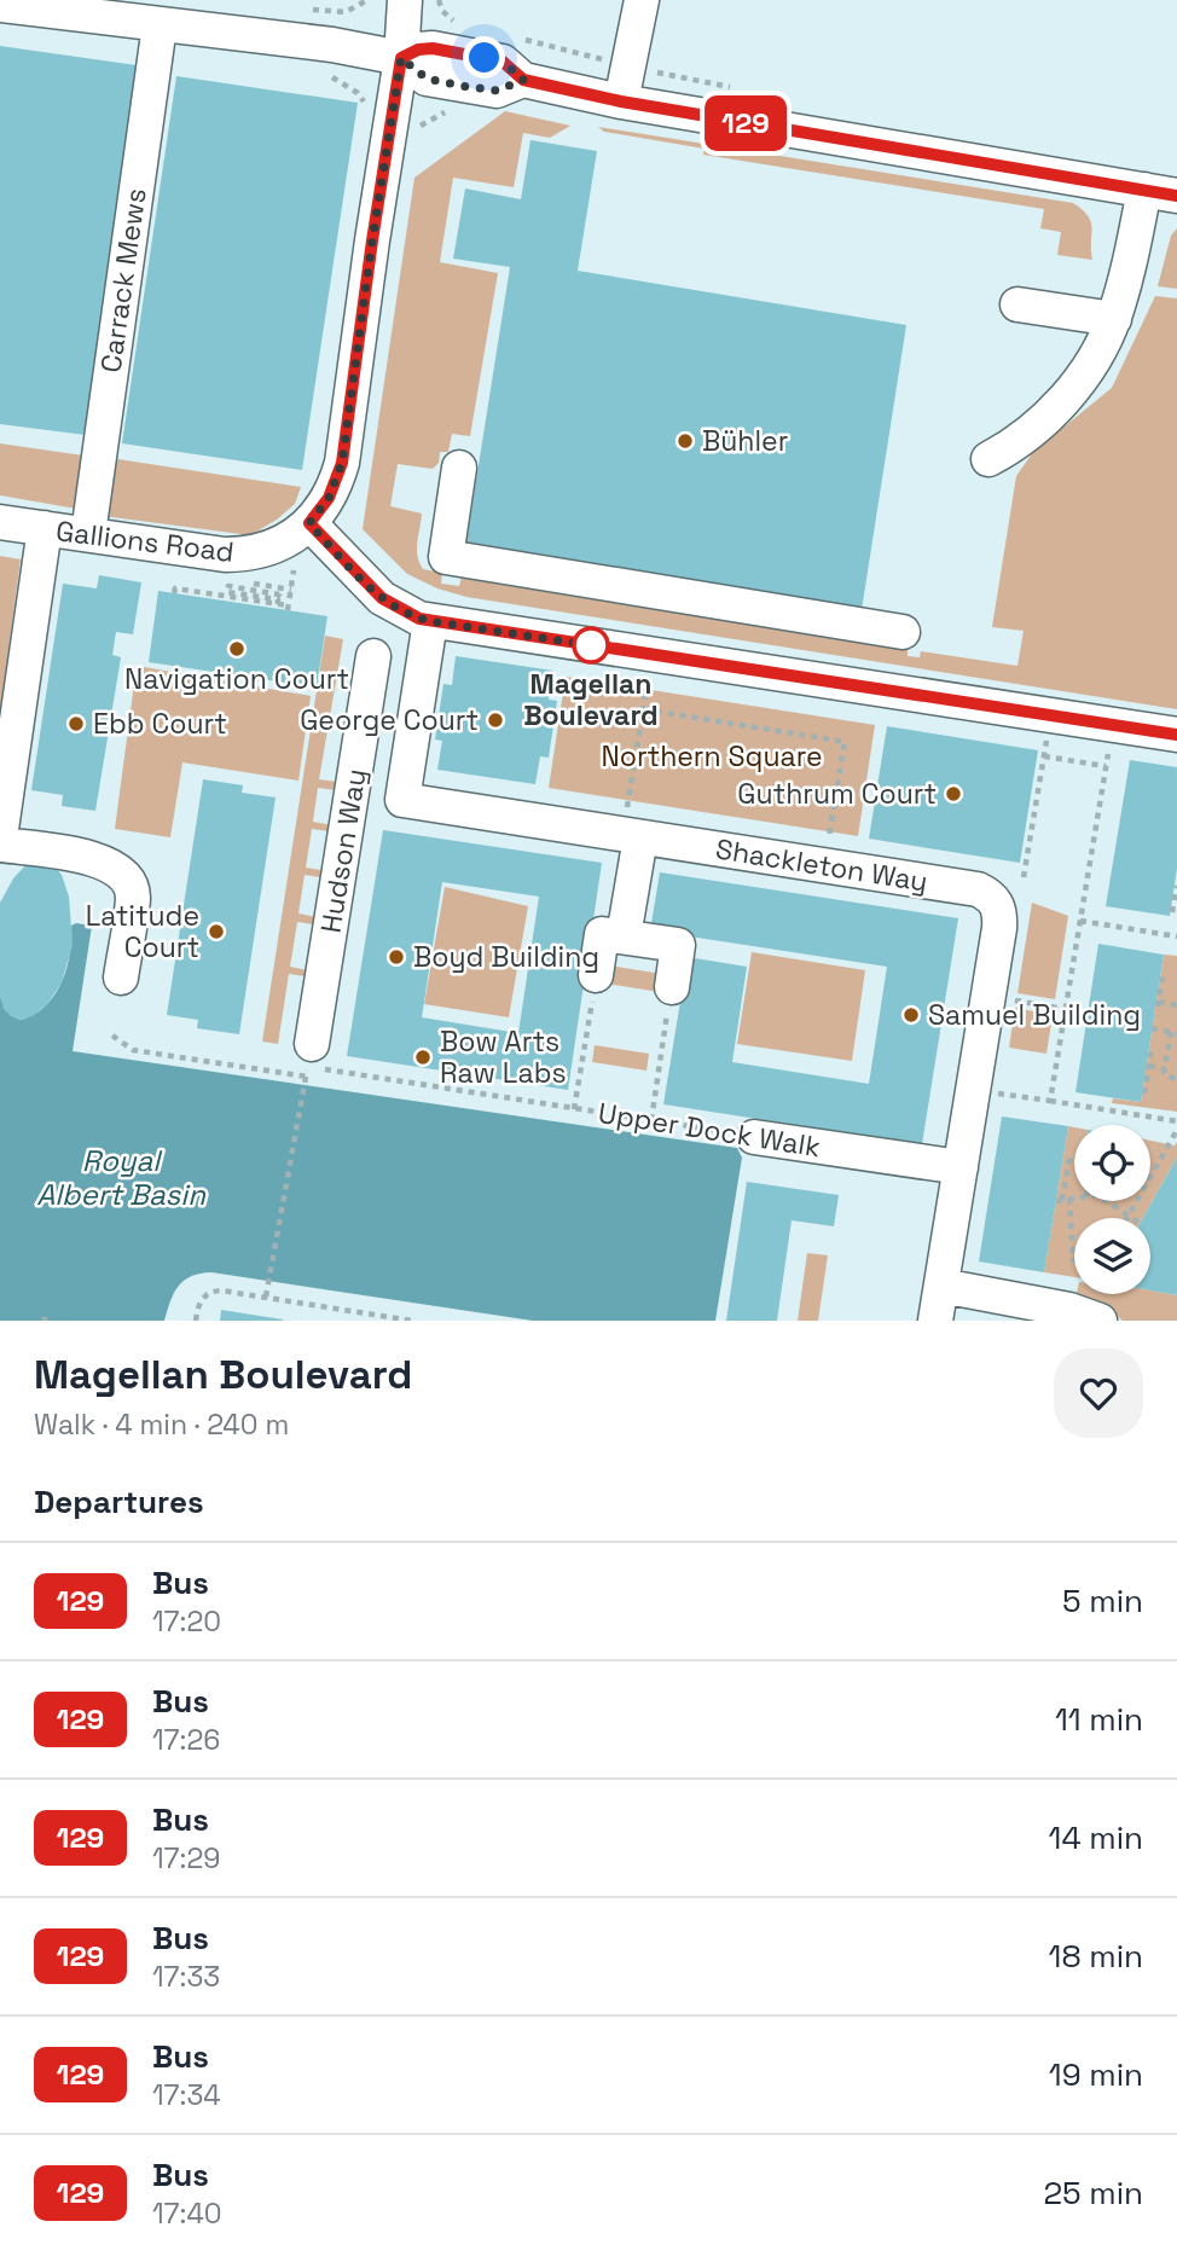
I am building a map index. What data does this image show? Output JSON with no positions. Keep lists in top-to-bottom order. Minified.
{"streets":{"street":["Carrack Mews","Gallions Road","Hudson Way","Shackleton Way","Upper Dock Walk"]},"crossings":[["Carrack Mews","Gallions Road"],["Hudson Way","Shackleton Way"],["Hudson Way","Upper Dock Walk"],["Shackleton Way","Upper Dock Walk"]],"water":["Royal Albert Basin"],"parks":["Northern Square"],"places":["Bühler","Magellan Boulevard","Navigation Court","George Court","Ebb Court","Guthrum Court","Latitude Court","Boyd Building","Samuel Building","Bow Arts Raw Labs"],"lines":["bus line 129"],"page":{"on_map":"129","heading":[["Magellan Boulevard","Walk · 4 min · 240 m"],"Departures"],"list":[{"mark":"129","name":"Bus","note":"17:20","value":"5 min"},{"mark":"129","name":"Bus","note":"17:26","value":"11 min"},{"mark":"129","name":"Bus","note":"17:29","value":"14 min"},{"mark":"129","name":"Bus","note":"17:33","value":"18 min"},{"mark":"129","name":"Bus","note":"17:34","value":"19 min"},{"mark":"129","name":"Bus","note":"17:40","value":"25 min"}]}}
